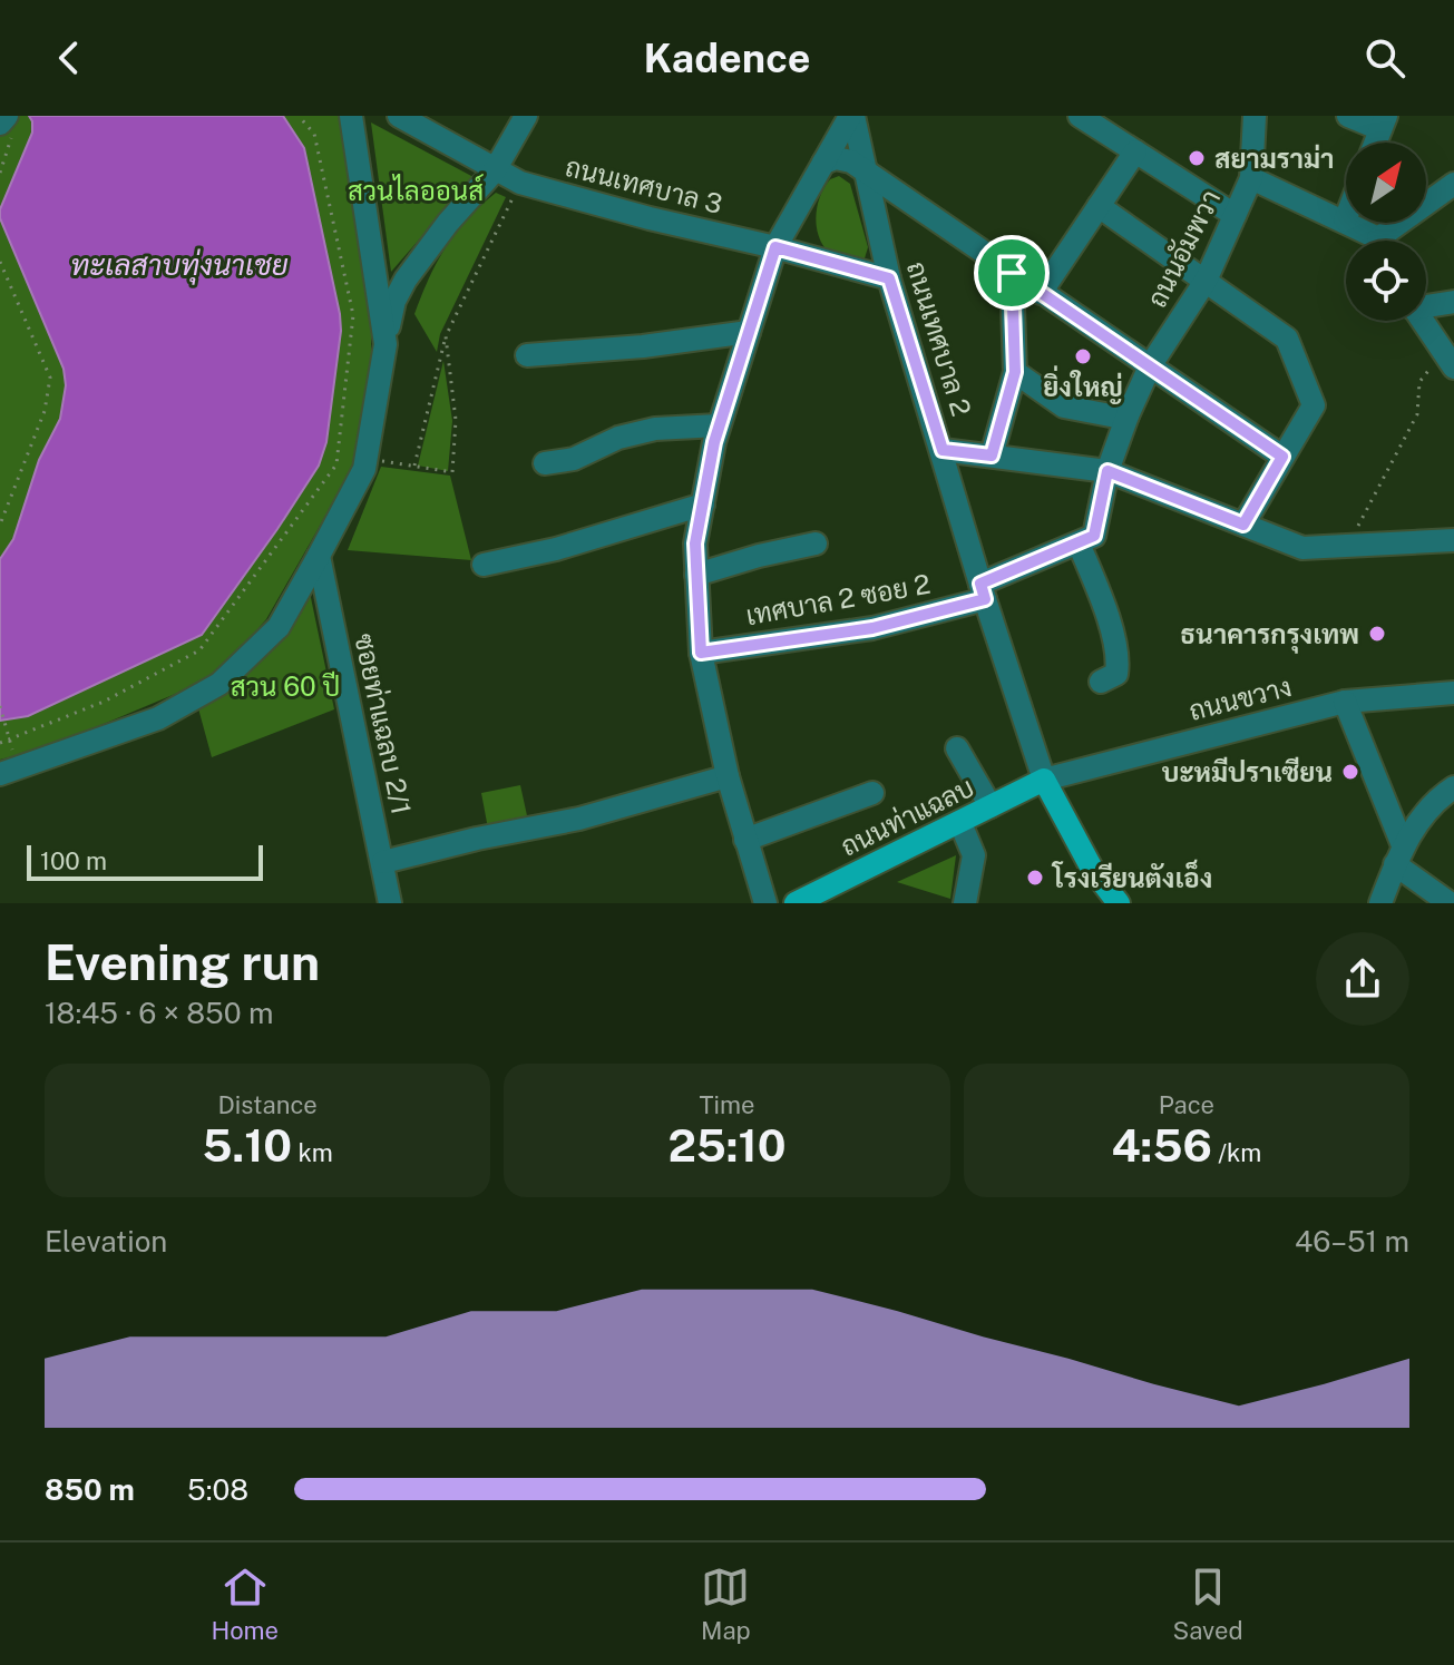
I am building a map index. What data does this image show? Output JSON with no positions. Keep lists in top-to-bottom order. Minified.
{"streets":{"main road":["ถนนท่าแฉลบ"],"street":["ถนนเทศบาล 3","ถนนอัมพวา","ถนนเทศบาล 2","เทศบาล 2 ซอย 2","ถนนขวาง","ซอยท่าแฉลบ 2/1"]},"crossings":[["ถนนเทศบาล 3","ถนนเทศบาล 2"],["ถนนเทศบาล 2","เทศบาล 2 ซอย 2"],["ถนนเทศบาล 2","ถนนขวาง"],["ถนนเทศบาล 2","ถนนท่าแฉลบ"],["ถนนขวาง","ถนนท่าแฉลบ"]],"water":["ทะเลสาบทุ่งนาเชย"],"parks":["สวนไลออนส์","สวน 60 ปี"],"places":["สยามราม่า","ยิ่งใหญ่","ธนาคารกรุงเทพ","บะหมีปราเซียน","โรงเรียนตังเอ็ง"],"scale_bar":"100 m","north":"top right","page":{"header":"Kadence","scale":"100 m","heading":["Evening run","18:45 · 6 × 850 m"],"stats":[["Distance","5.10 km"],["Time","25:10"],["Pace","4:56 /km"]],"chart":["Elevation","46–51 m"],"list":[{"name":"850 m","note":"5:08"}],"tabs":["Home","Map","Saved"]}}
